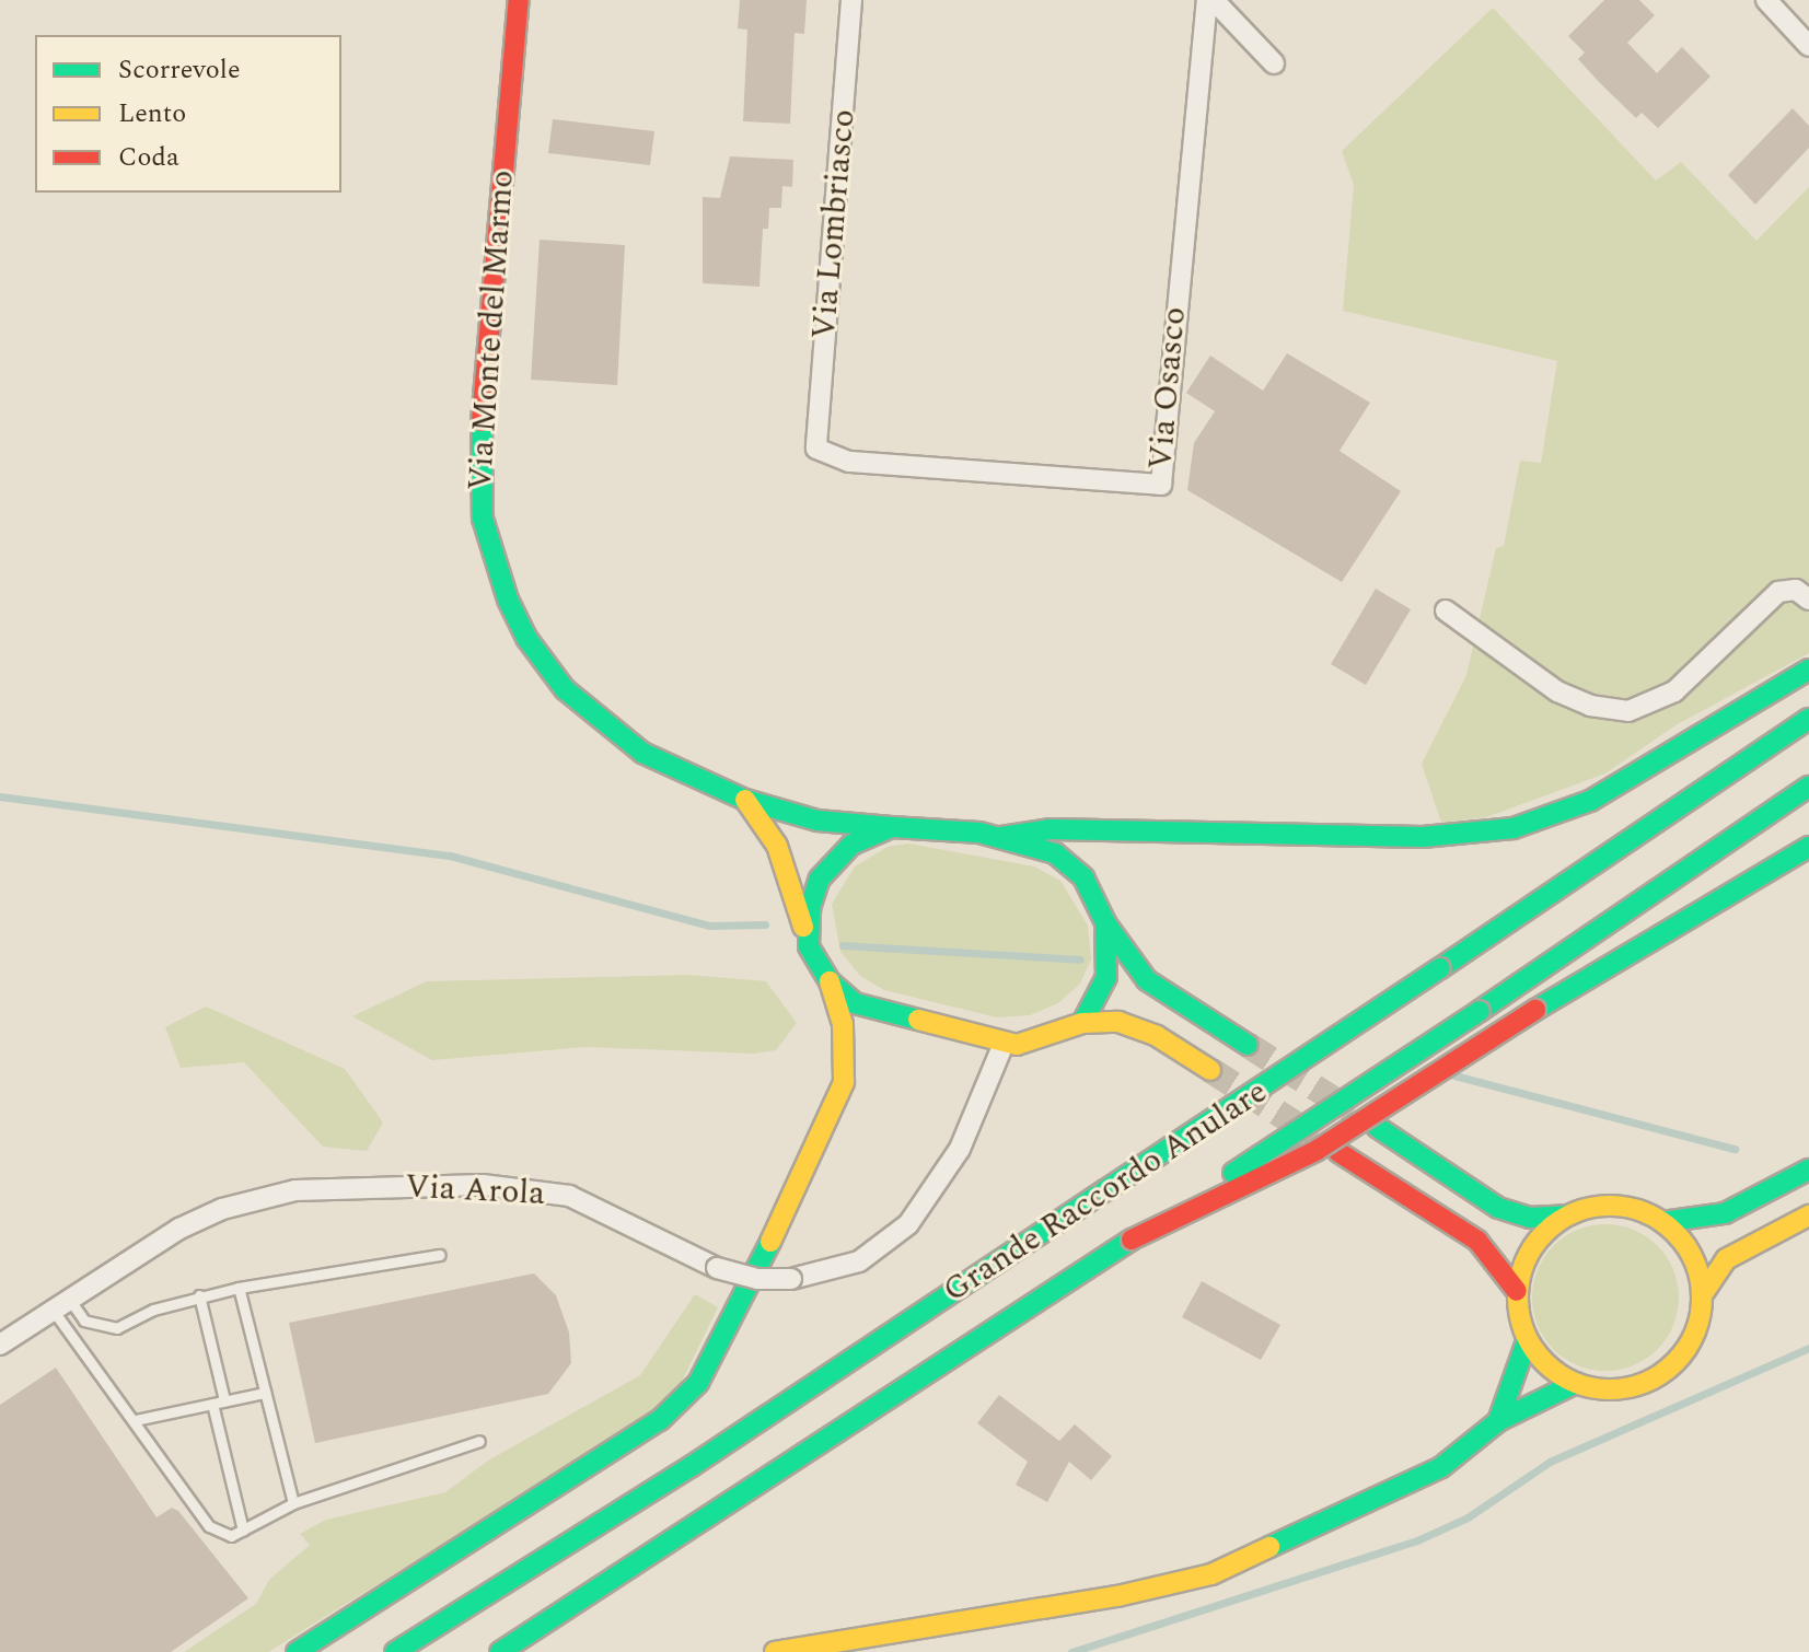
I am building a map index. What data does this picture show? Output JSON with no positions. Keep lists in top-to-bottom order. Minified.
{"streets":{"main road":["Via Monte del Marmo","Grande Raccordo Anulare"],"street":["Via Lombriasco","Via Osasco","Via Arola"]},"crossings":[["Via Lombriasco","Via Osasco"],["Via Monte del Marmo","Via Arola"]],"legend":["Scorrevole","Lento","Coda"]}
